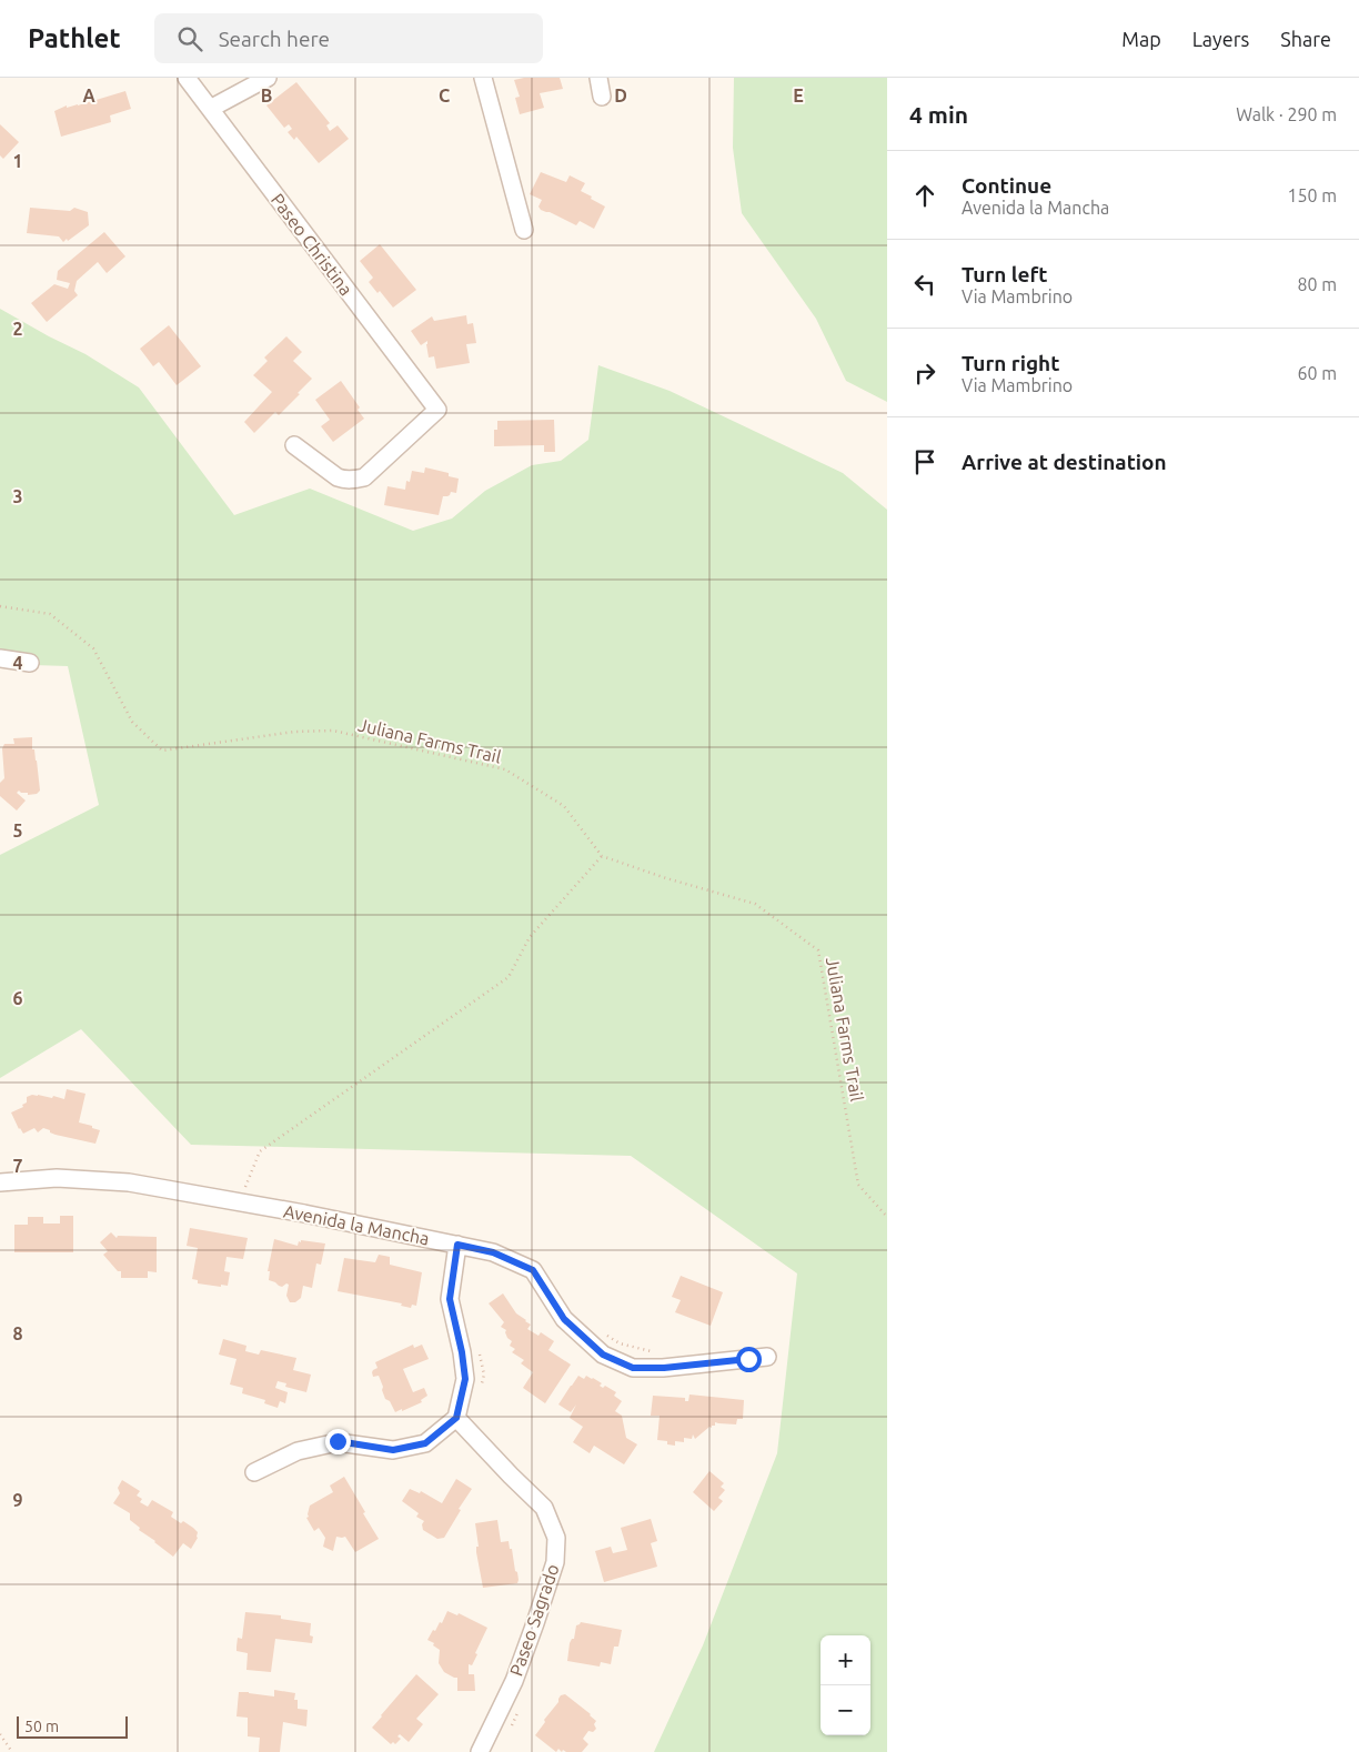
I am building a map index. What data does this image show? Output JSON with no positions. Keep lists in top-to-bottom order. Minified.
{"streets":{"street":["Paseo Christina","Avenida la Mancha","Paseo Sagrado"],"path":["Juliana Farms Trail"]},"scale_bar":"50 m","page":{"header":"Pathlet","search":"Search here","nav":["Map","Layers","Share"],"heading":["4 min","Walk · 290 m"],"list":[["Continue","Avenida la Mancha","150 m"],["Turn left","Via Mambrino","80 m"],["Turn right","Via Mambrino","60 m"],"Arrive at destination"],"map_buttons":["+","−"],"scale":"50 m"},"grid":{"columns":["A","B","C","D","E"],"rows":["1","2","3","4","5","6","7","8","9"]}}
